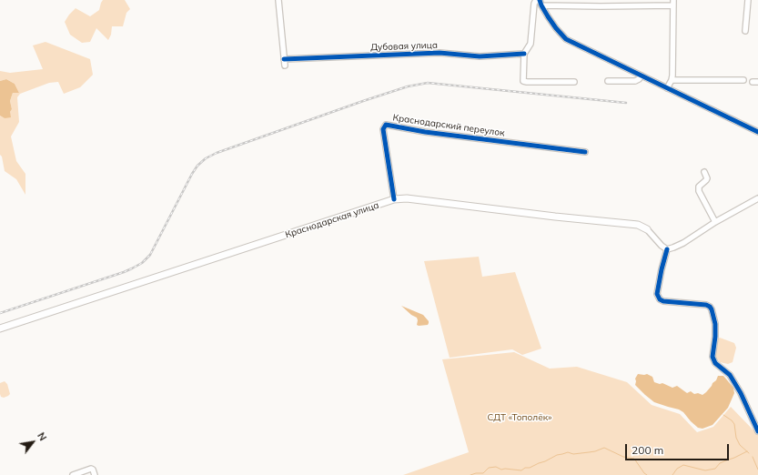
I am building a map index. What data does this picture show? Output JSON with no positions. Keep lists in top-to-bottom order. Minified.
{"streets":{"main road":["Краснодарская улица"],"street":["Дубовая улица","Краснодарский переулок"]},"crossings":[["Краснодарский переулок","Краснодарская улица"]],"parks":["СДТ «Тополёк»"],"scale_bar":"200 m","north":"top right"}
